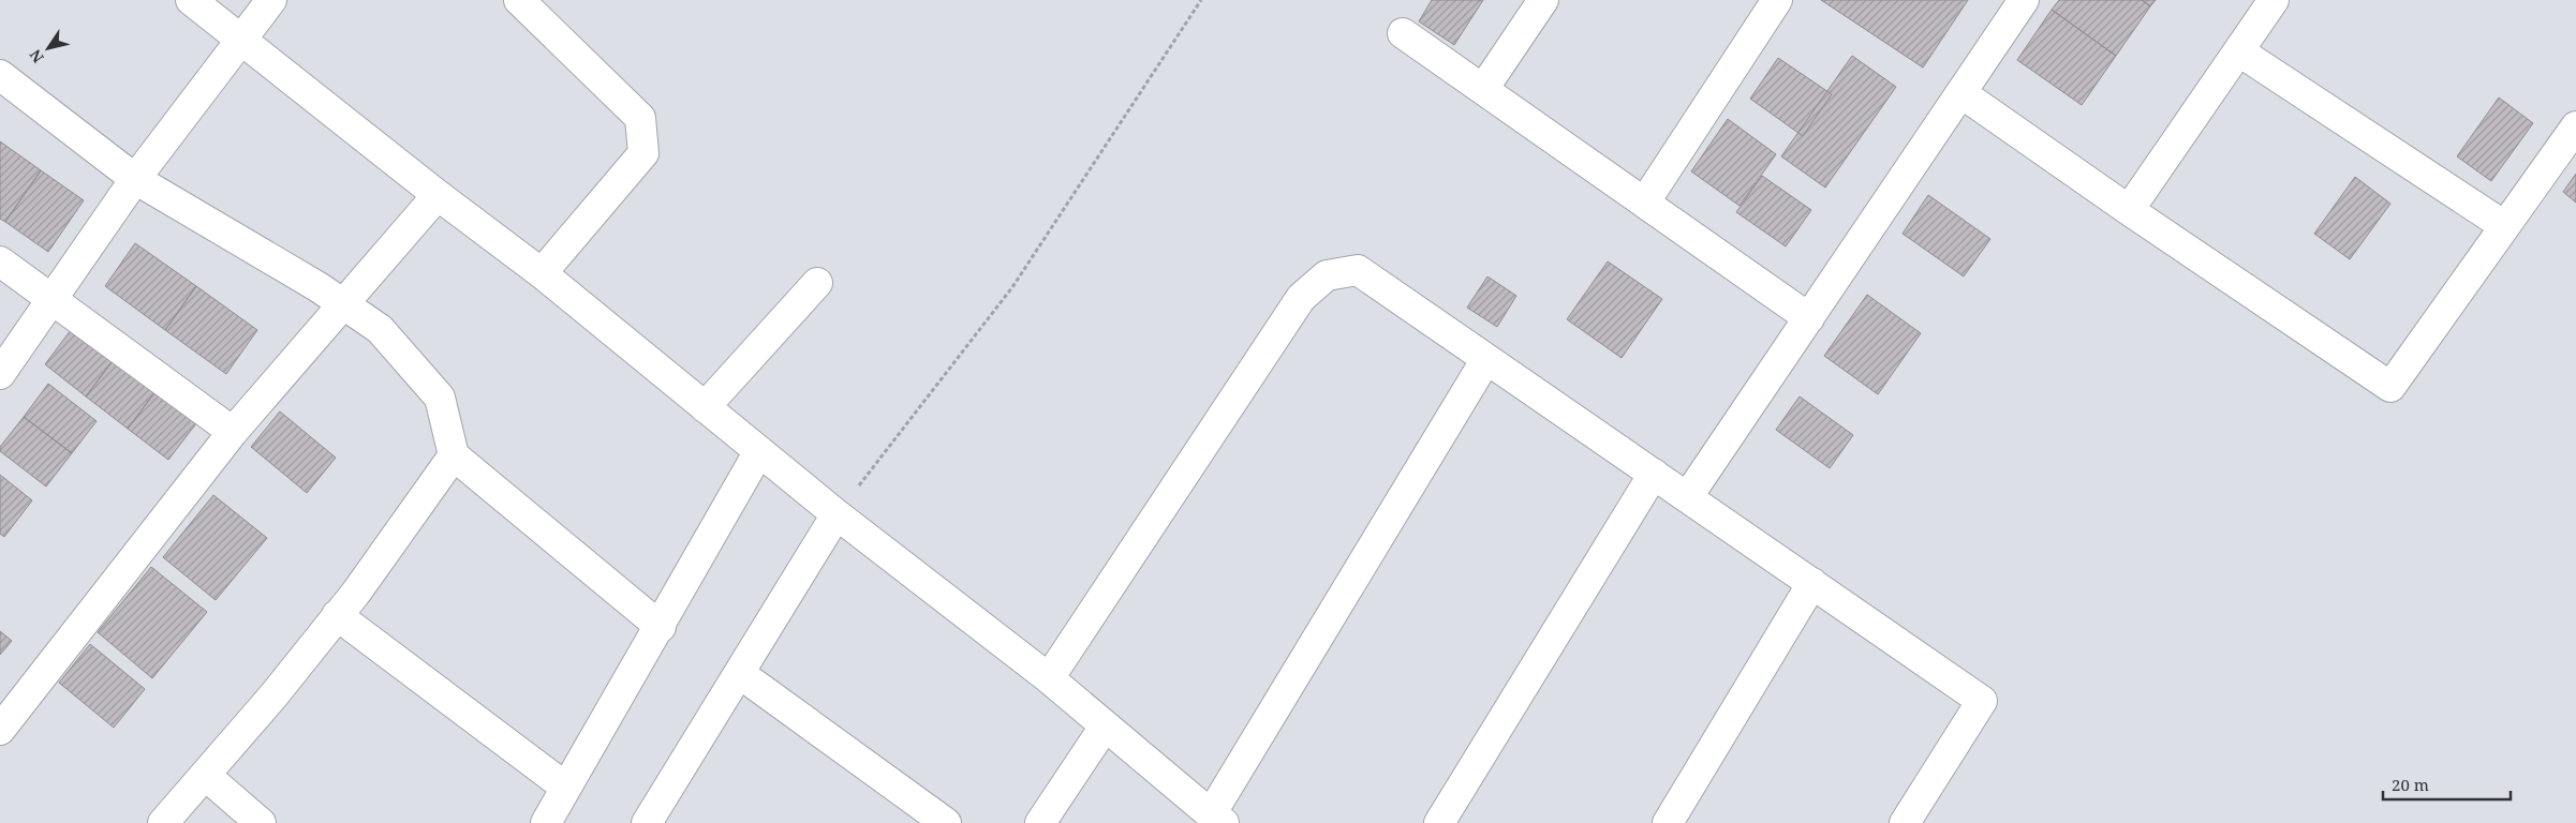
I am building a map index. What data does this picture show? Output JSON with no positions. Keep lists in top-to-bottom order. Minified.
{"scale_bar":"20 m","north":"bottom left"}
